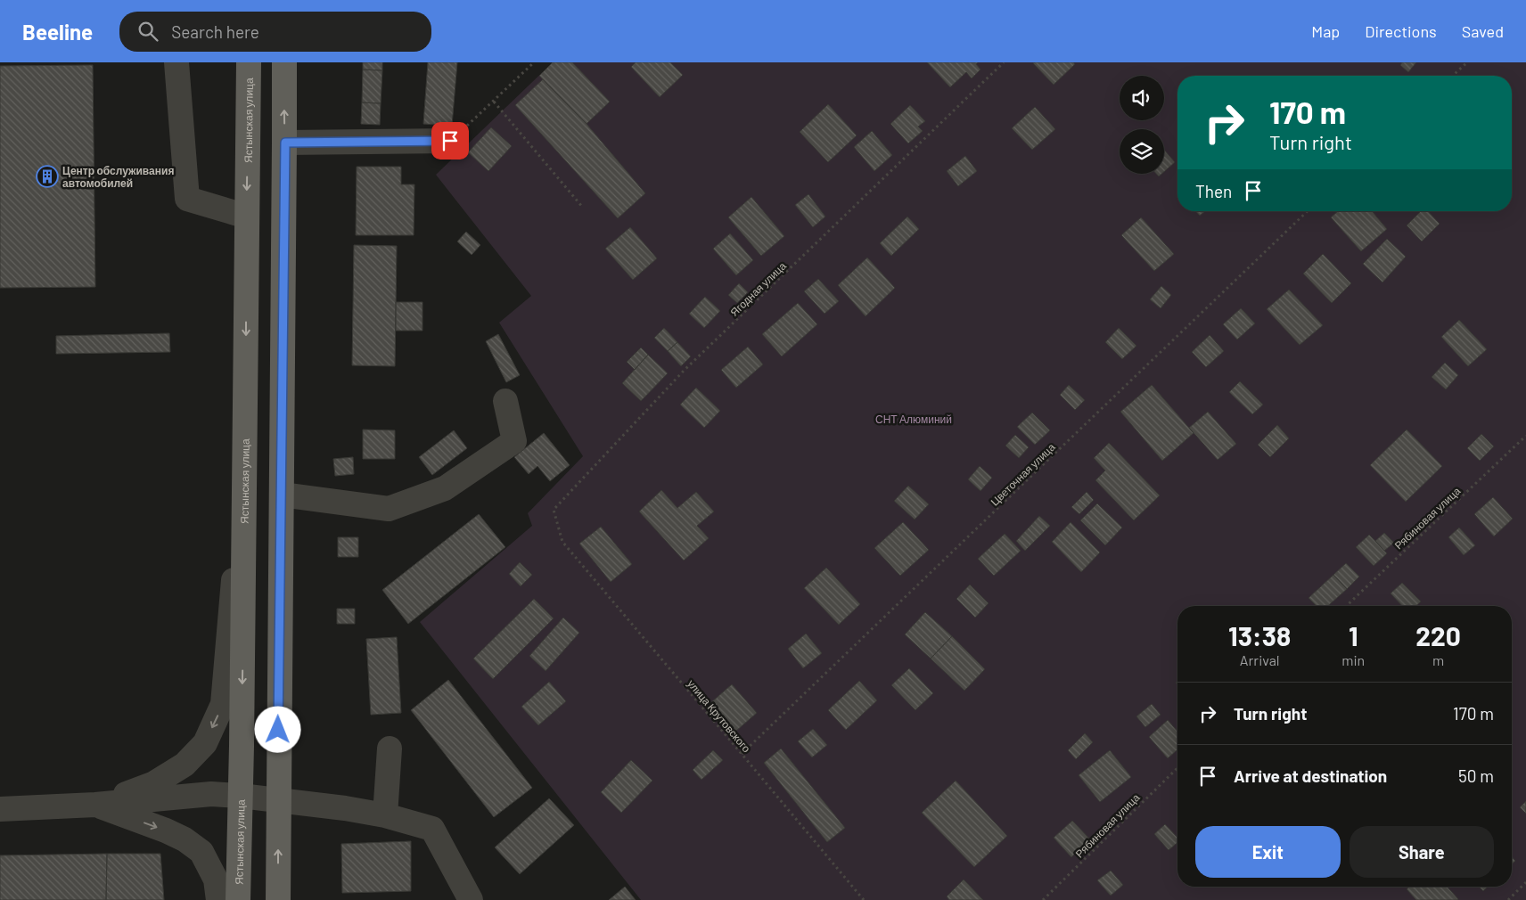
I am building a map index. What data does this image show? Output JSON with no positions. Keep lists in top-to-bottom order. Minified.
{"streets":{"main road":["Ястынская улица"],"path":["Ягодная улица","Цветочная улица","Рябиновая улица","улица Крутовского"]},"crossings":[["Ягодная улица","улица Крутовского"],["Цветочная улица","улица Крутовского"]],"parks":["СНТ Алюминий"],"places":{"building":["Центр обслуживания автомобилей"]},"page":{"header":"Beeline","search":"Search here","nav":["Map","Directions","Saved"],"turn":["170 m","Turn right"],"then":"Then","eta":["13:38","Arrival","1","min","220","m"],"list":[{"name":"Turn right","value":"170 m"},{"name":"Arrive at destination","value":"50 m"}],"buttons":["Exit","Share"]}}
